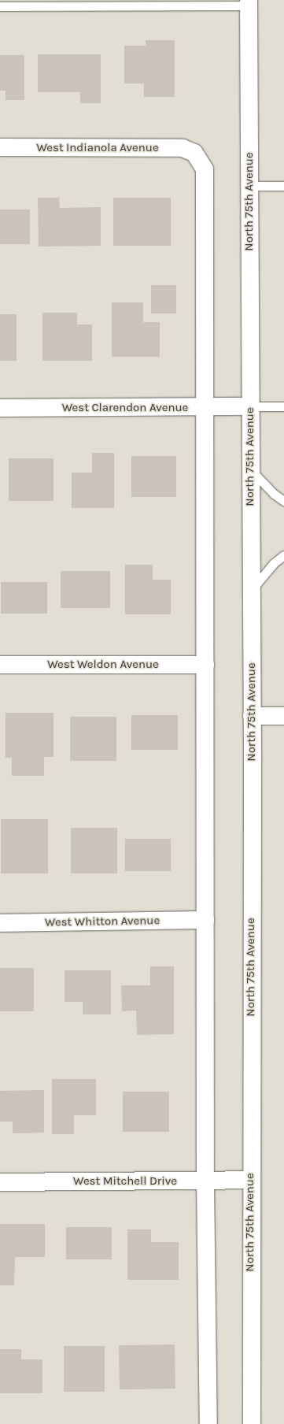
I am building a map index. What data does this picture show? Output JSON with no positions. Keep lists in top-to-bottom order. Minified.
{"streets":{"street":["West Indianola Avenue","North 75th Avenue","West Clarendon Avenue","West Weldon Avenue","West Whitton Avenue","West Mitchell Drive"]},"crossings":[["West Indianola Avenue","West Clarendon Avenue"],["North 75th Avenue","West Clarendon Avenue"],["North 75th Avenue","West Mitchell Drive"]]}
